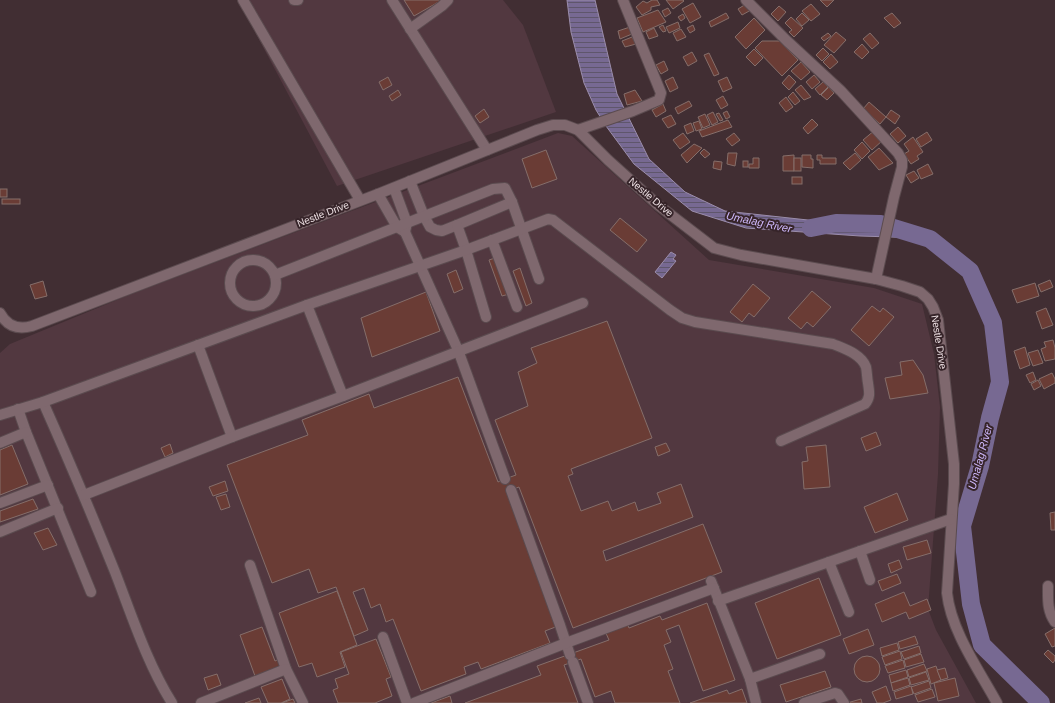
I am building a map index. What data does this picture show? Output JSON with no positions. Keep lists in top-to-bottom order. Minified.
{"streets":{"street":["Nestle Drive"]},"water":["Umalag River"]}
